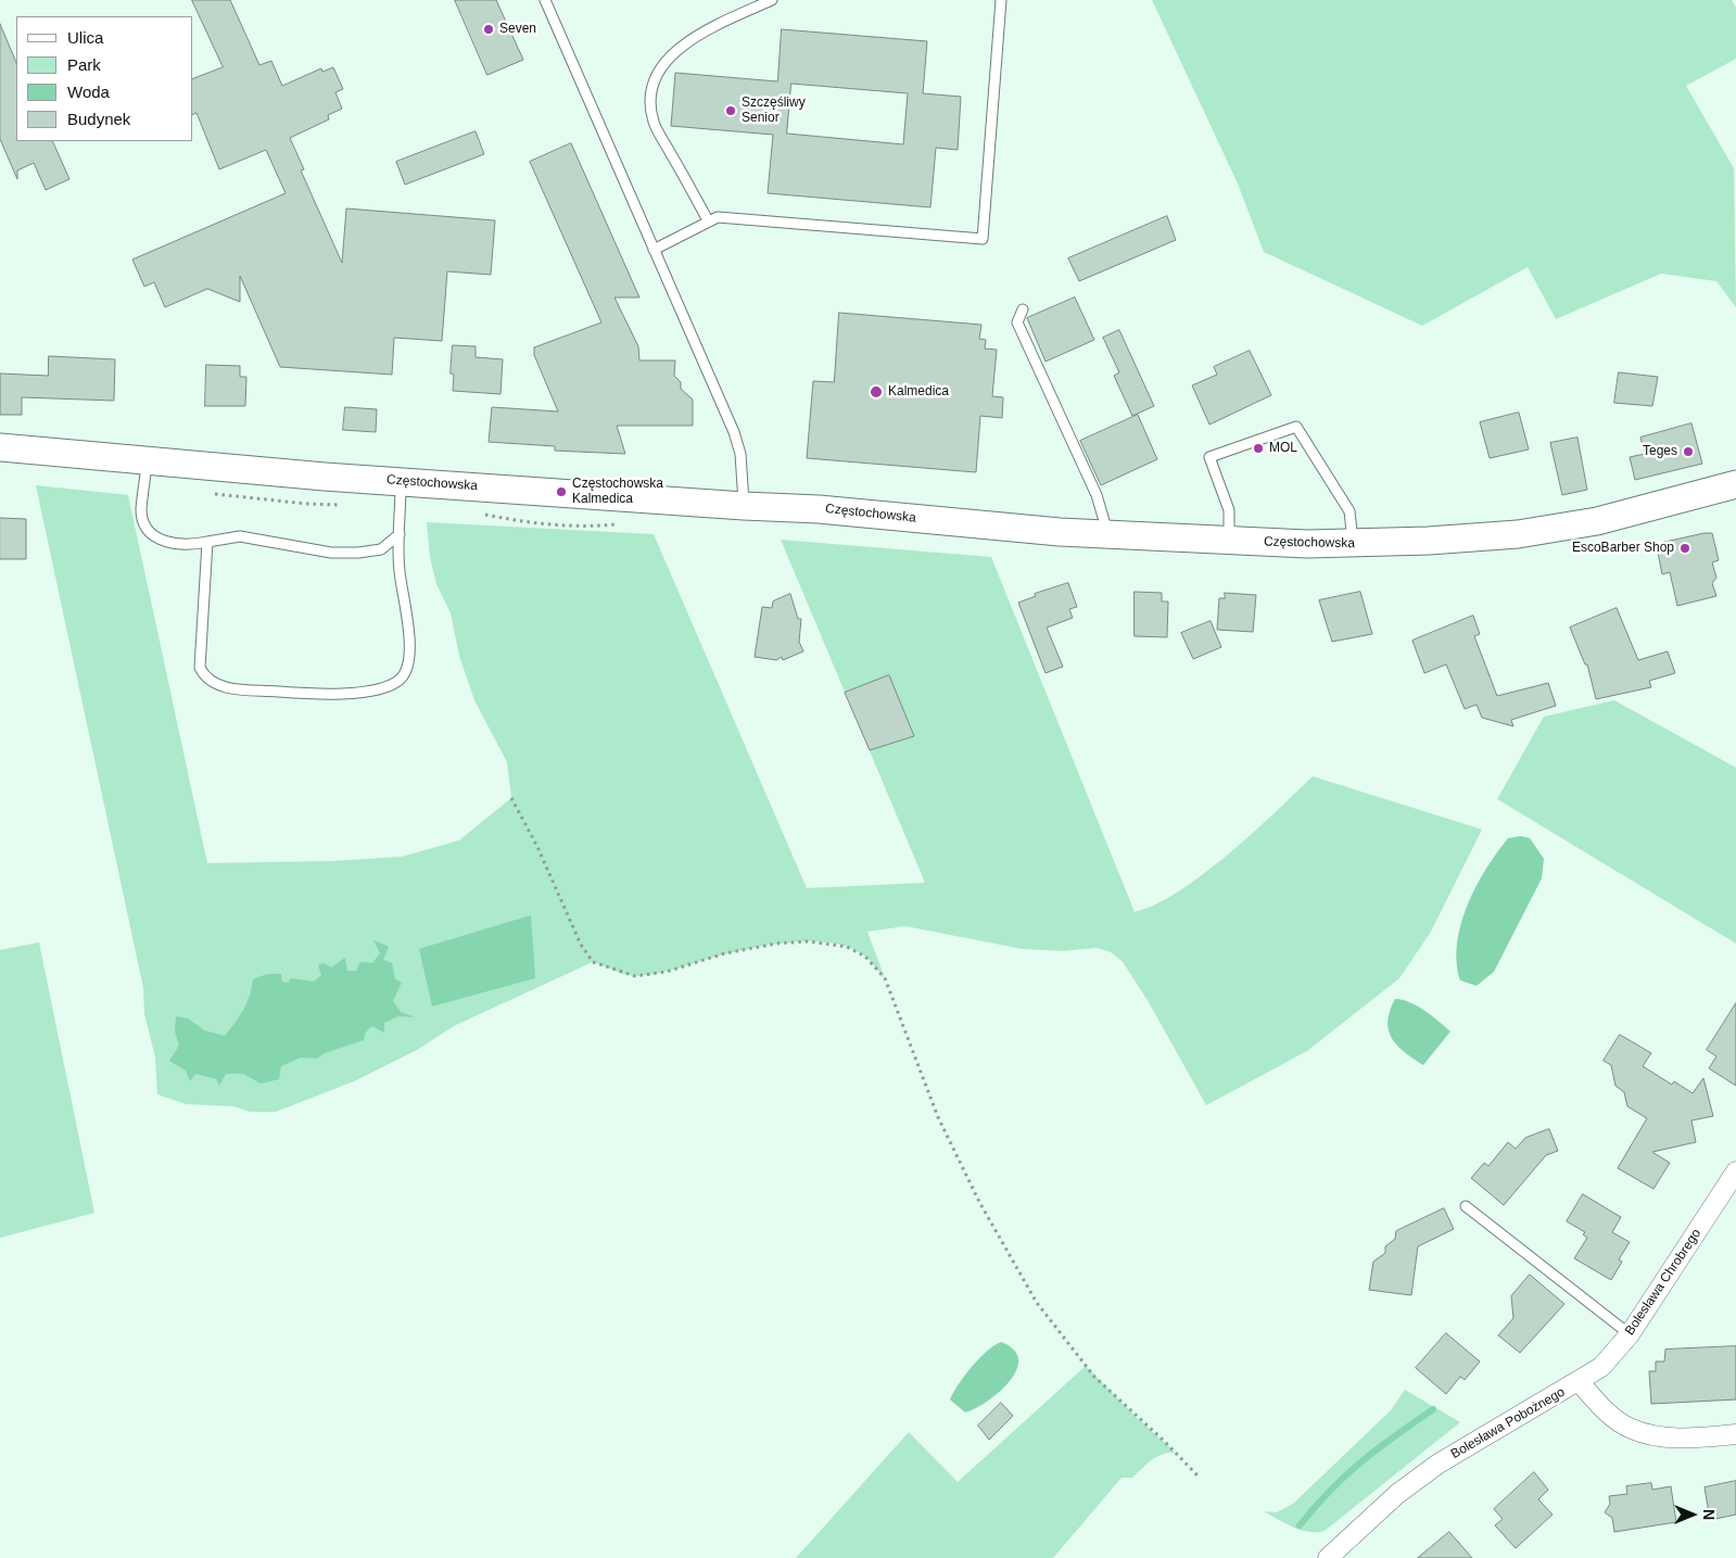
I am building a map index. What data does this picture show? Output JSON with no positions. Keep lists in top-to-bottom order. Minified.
{"streets":{"main road":["Częstochowska"],"street":["Bolesława Chrobrego","Bolesława Pobożnego"]},"crossings":[["Bolesława Chrobrego","Bolesława Pobożnego"]],"places":["Seven","Szczęśliwy Senior","Kalmedica","MOL","Teges","Częstochowska Kalmedica","EscoBarber Shop"],"legend":["Ulica","Park","Woda","Budynek"],"north":"right"}
